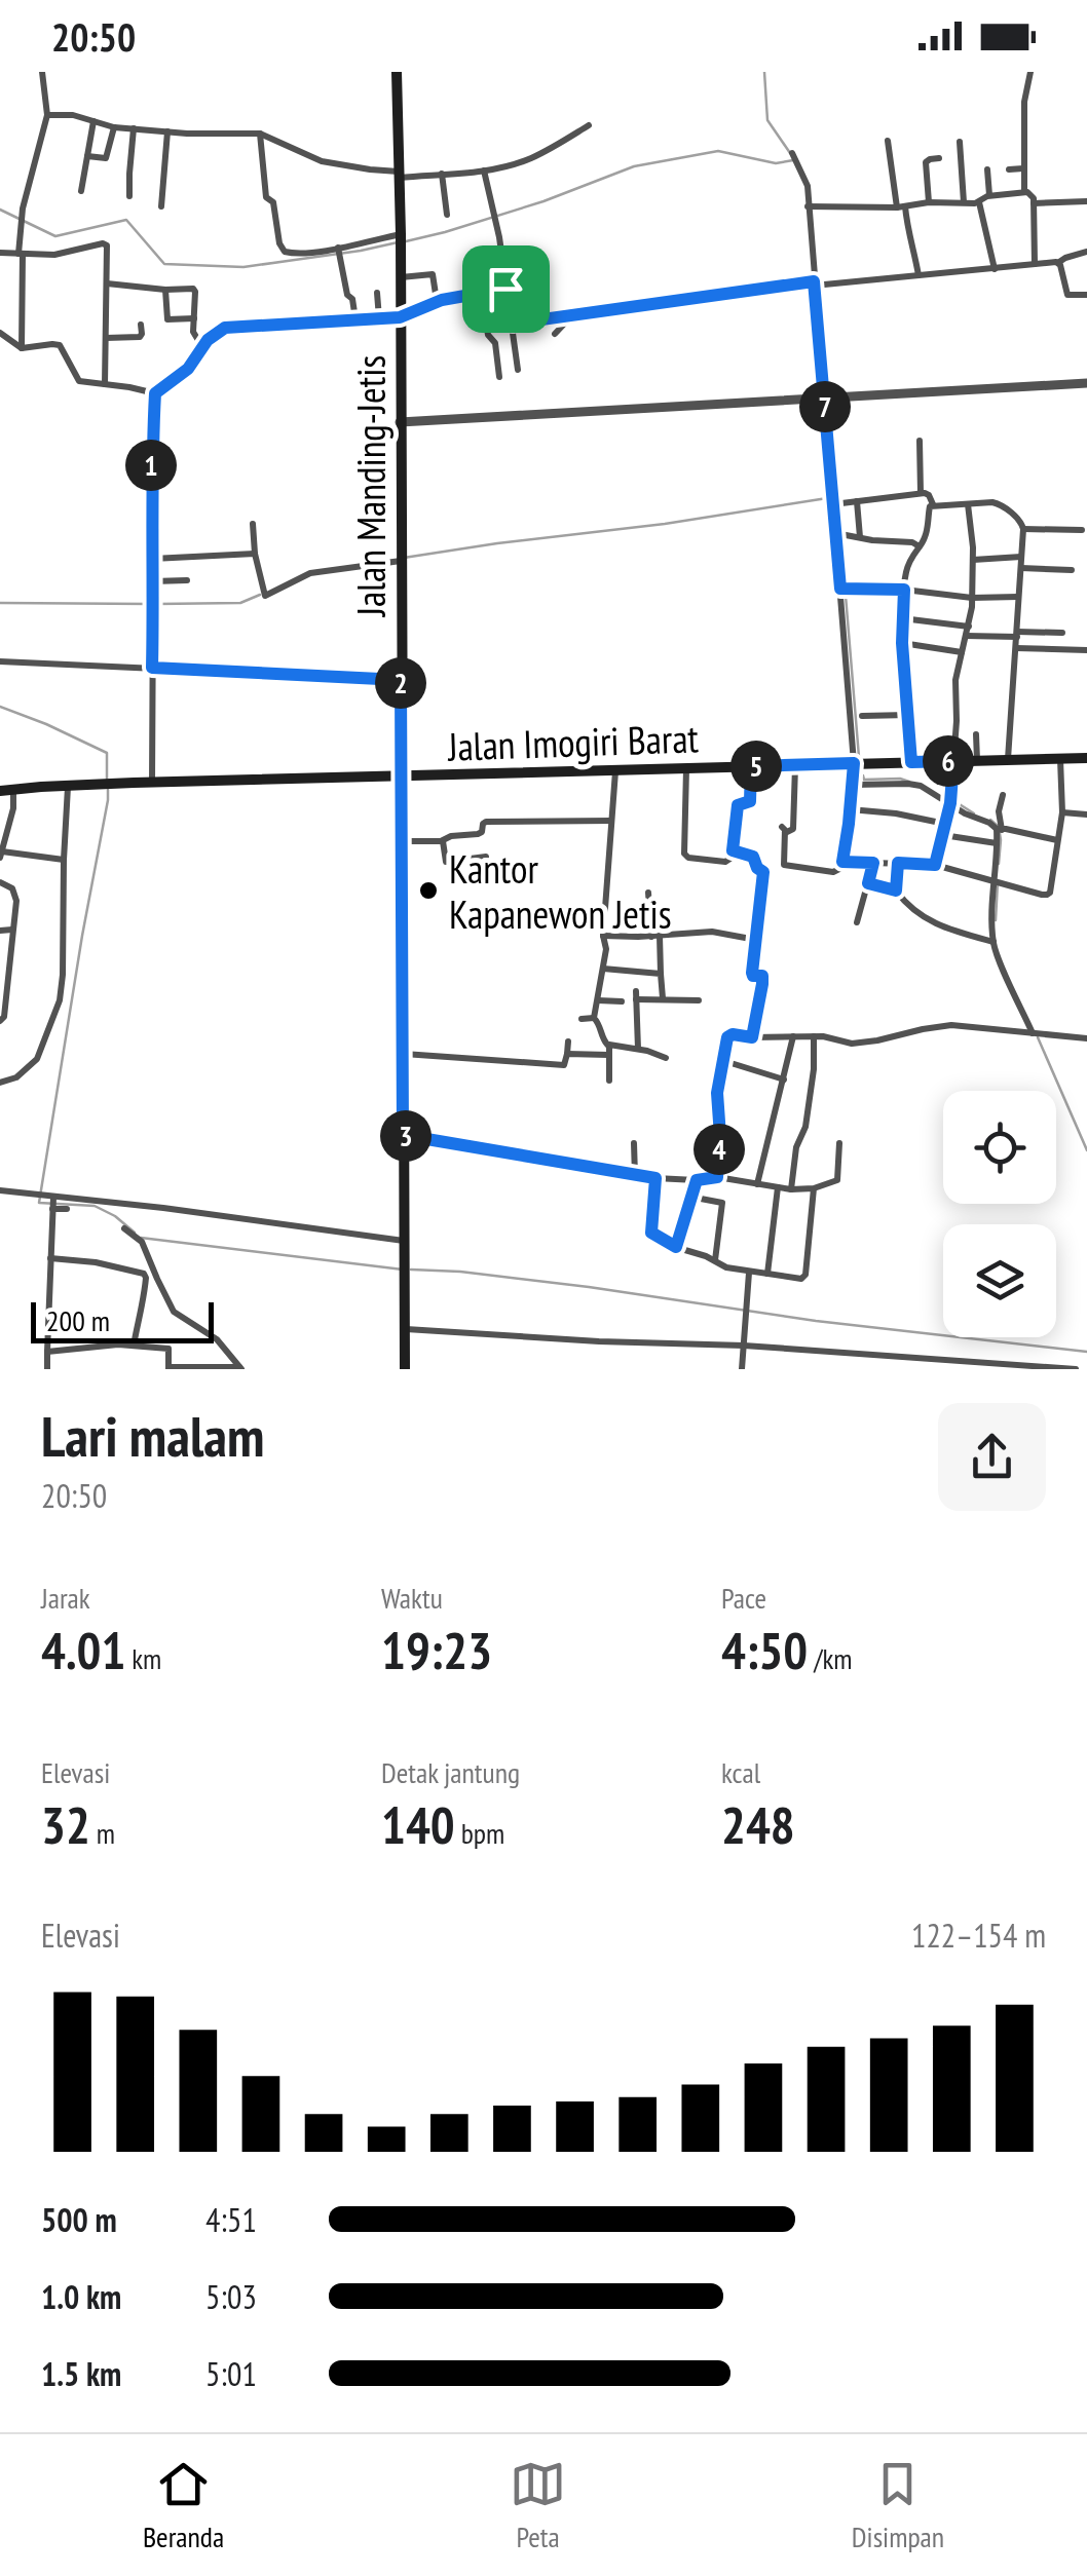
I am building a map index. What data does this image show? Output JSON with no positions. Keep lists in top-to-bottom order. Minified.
{"streets":{"main road":["Jalan Manding-Jetis","Jalan Imogiri Barat"]},"crossings":[["Jalan Manding-Jetis","Jalan Imogiri Barat"]],"places":["Kantor Kapanewon Jetis"],"scale_bar":"200 m","page":{"status":"20:50","pins":["7","1","2","6","5","3","4"],"scale":"200 m","heading":["Lari malam","20:50"],"stats":[["Jarak","4.01 km"],["Waktu","19:23"],["Pace","4:50 /km"],["Elevasi","32 m"],["Detak jantung","140 bpm"],["kcal","248"]],"chart":["Elevasi","122–154 m"],"list":[{"name":"500 m","note":"4:51"},{"name":"1.0 km","note":"5:03"},{"name":"1.5 km","note":"5:01"}],"tabs":["Beranda","Peta","Disimpan"]}}
